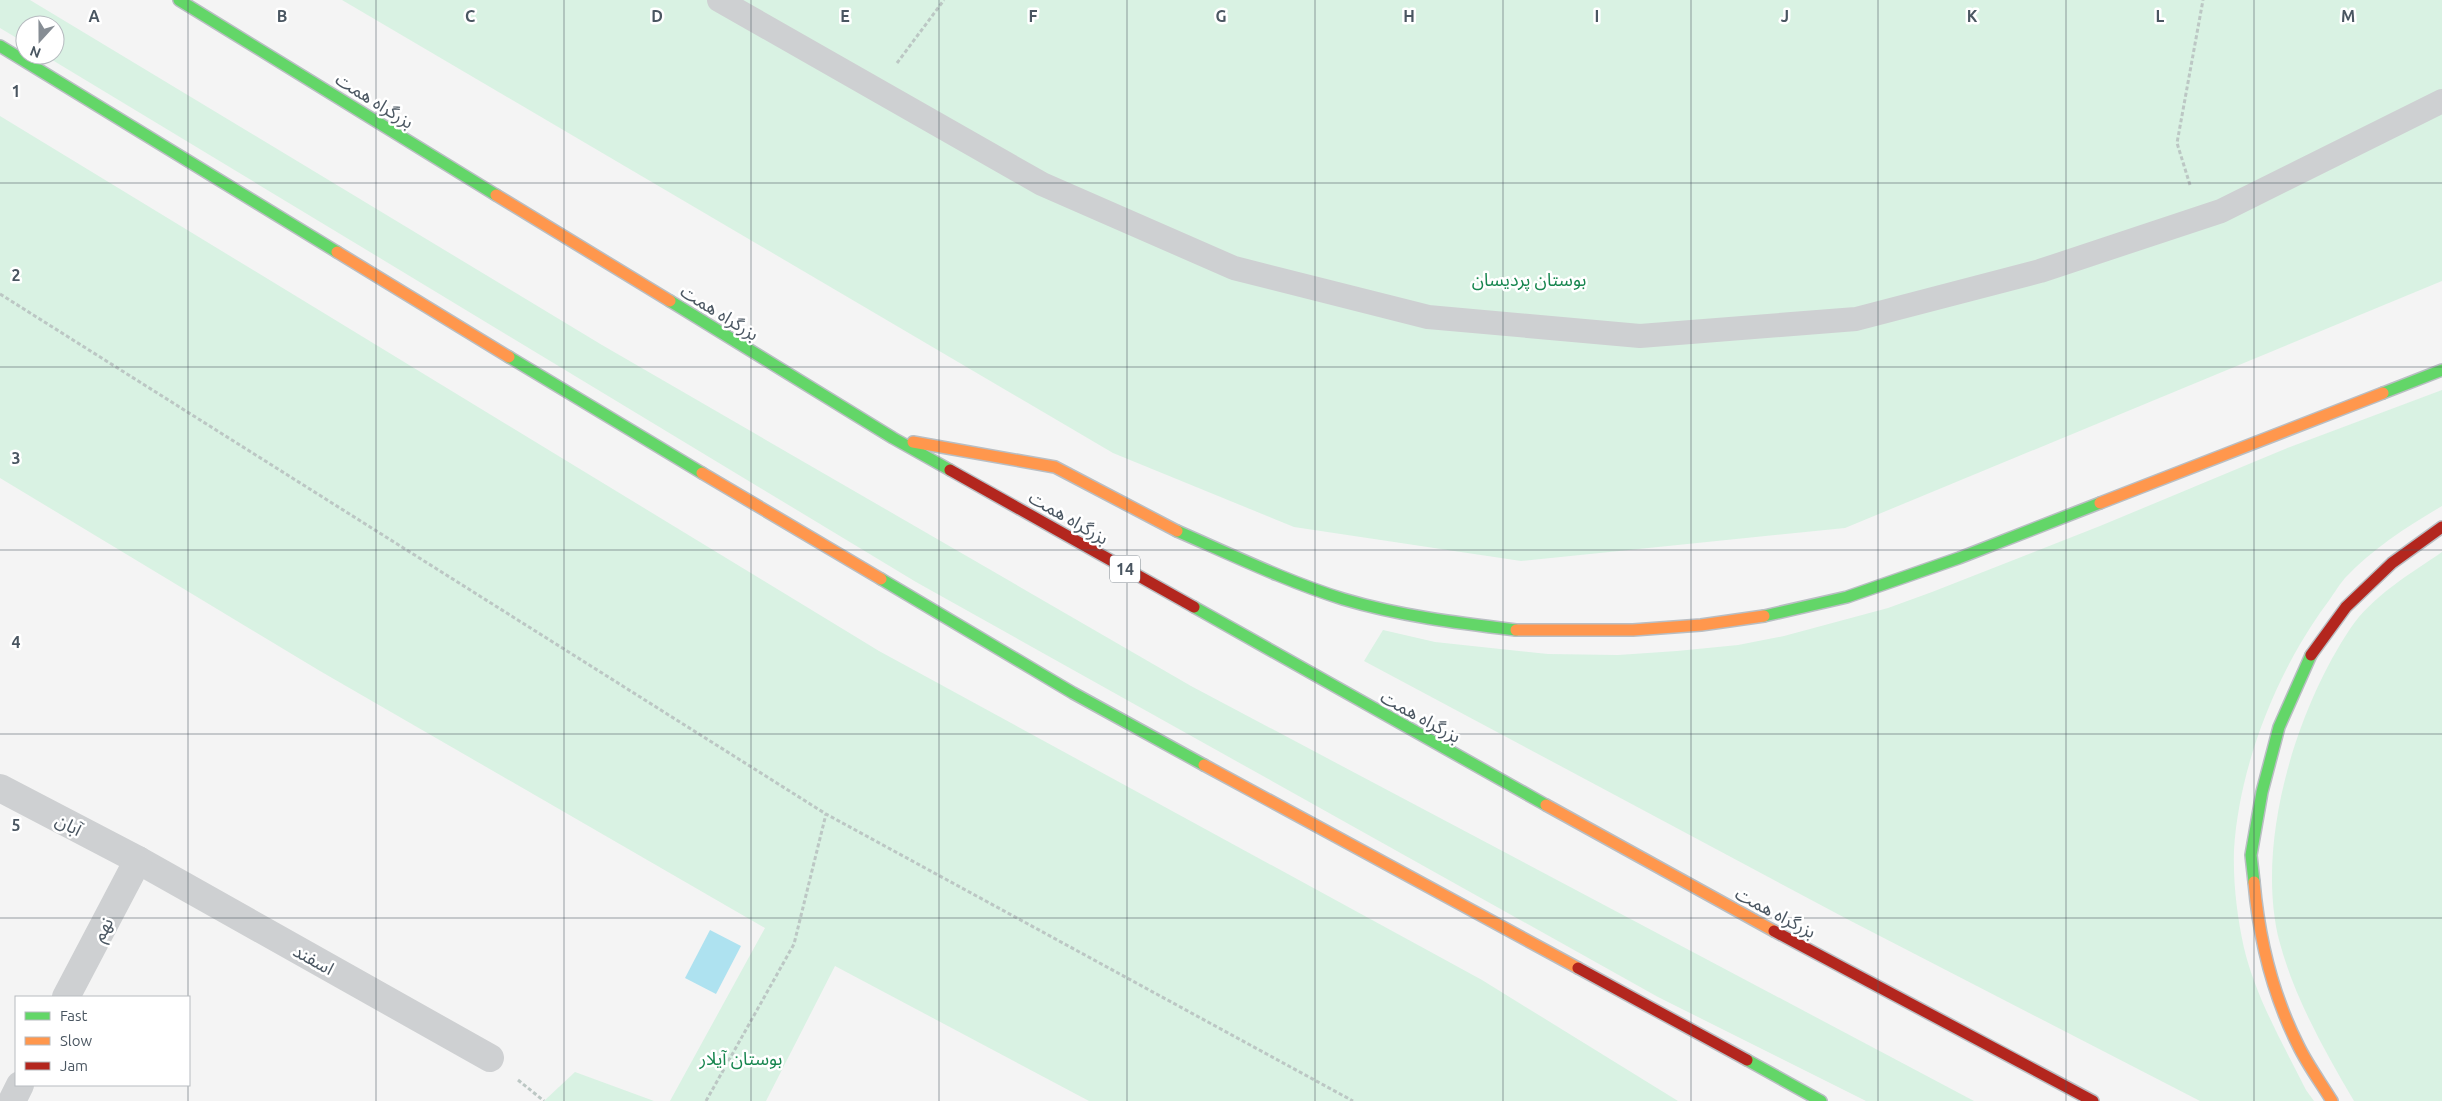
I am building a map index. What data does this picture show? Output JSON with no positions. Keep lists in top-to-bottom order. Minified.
{"streets":{"highway":["بزرگراه همت","14"],"street":["آبان","نهم","اسفند"]},"crossings":[["آبان","نهم"],["آبان","اسفند"],["نهم","اسفند"]],"parks":["بوستان پردیسان","بوستان آیلار"],"legend":["Fast","Slow","Jam"],"north":"bottom","grid":{"columns":["A","B","C","D","E","F","G","H","I","J","K","L","M"],"rows":["1","2","3","4","5"]}}
